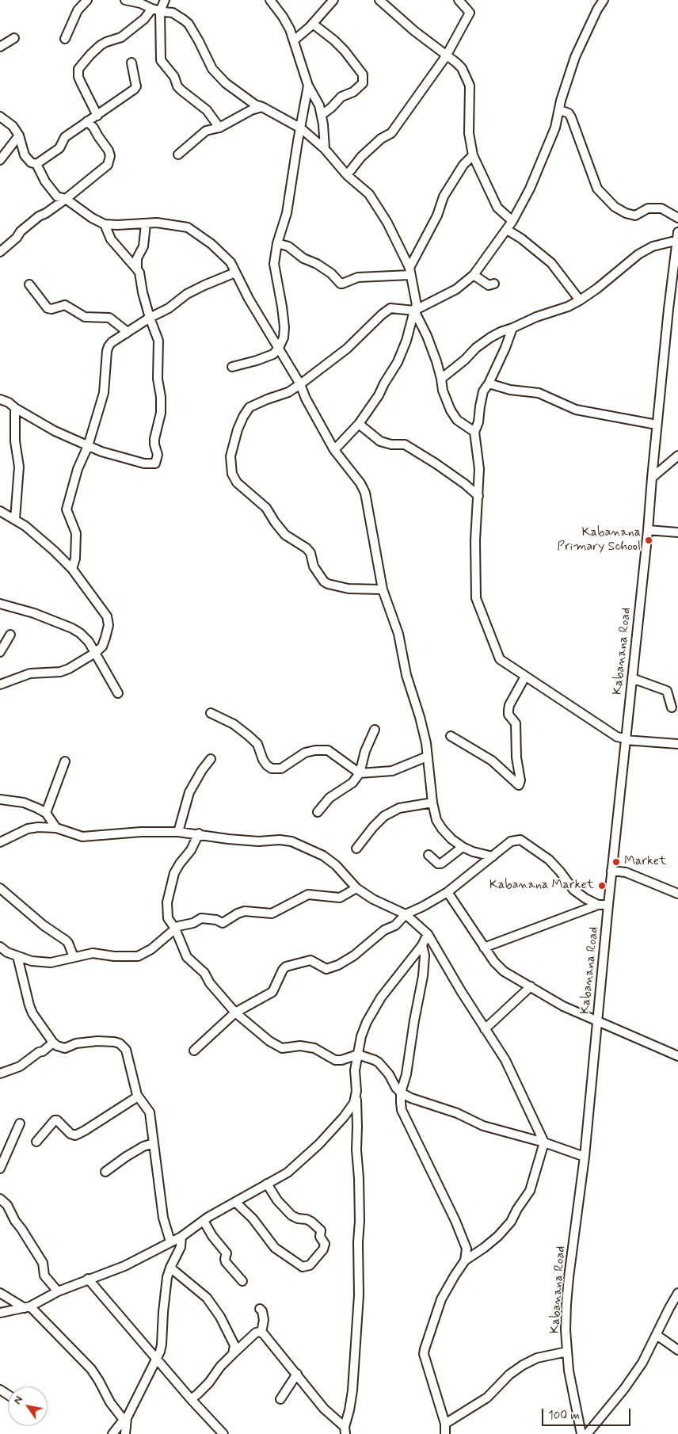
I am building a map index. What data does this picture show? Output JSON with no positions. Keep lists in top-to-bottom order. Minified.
{"streets":{"street":["Kabanana Road"]},"places":["Kabanana Primary School","Market","Kabanana Market"],"scale_bar":"100 m","north":"top left"}
